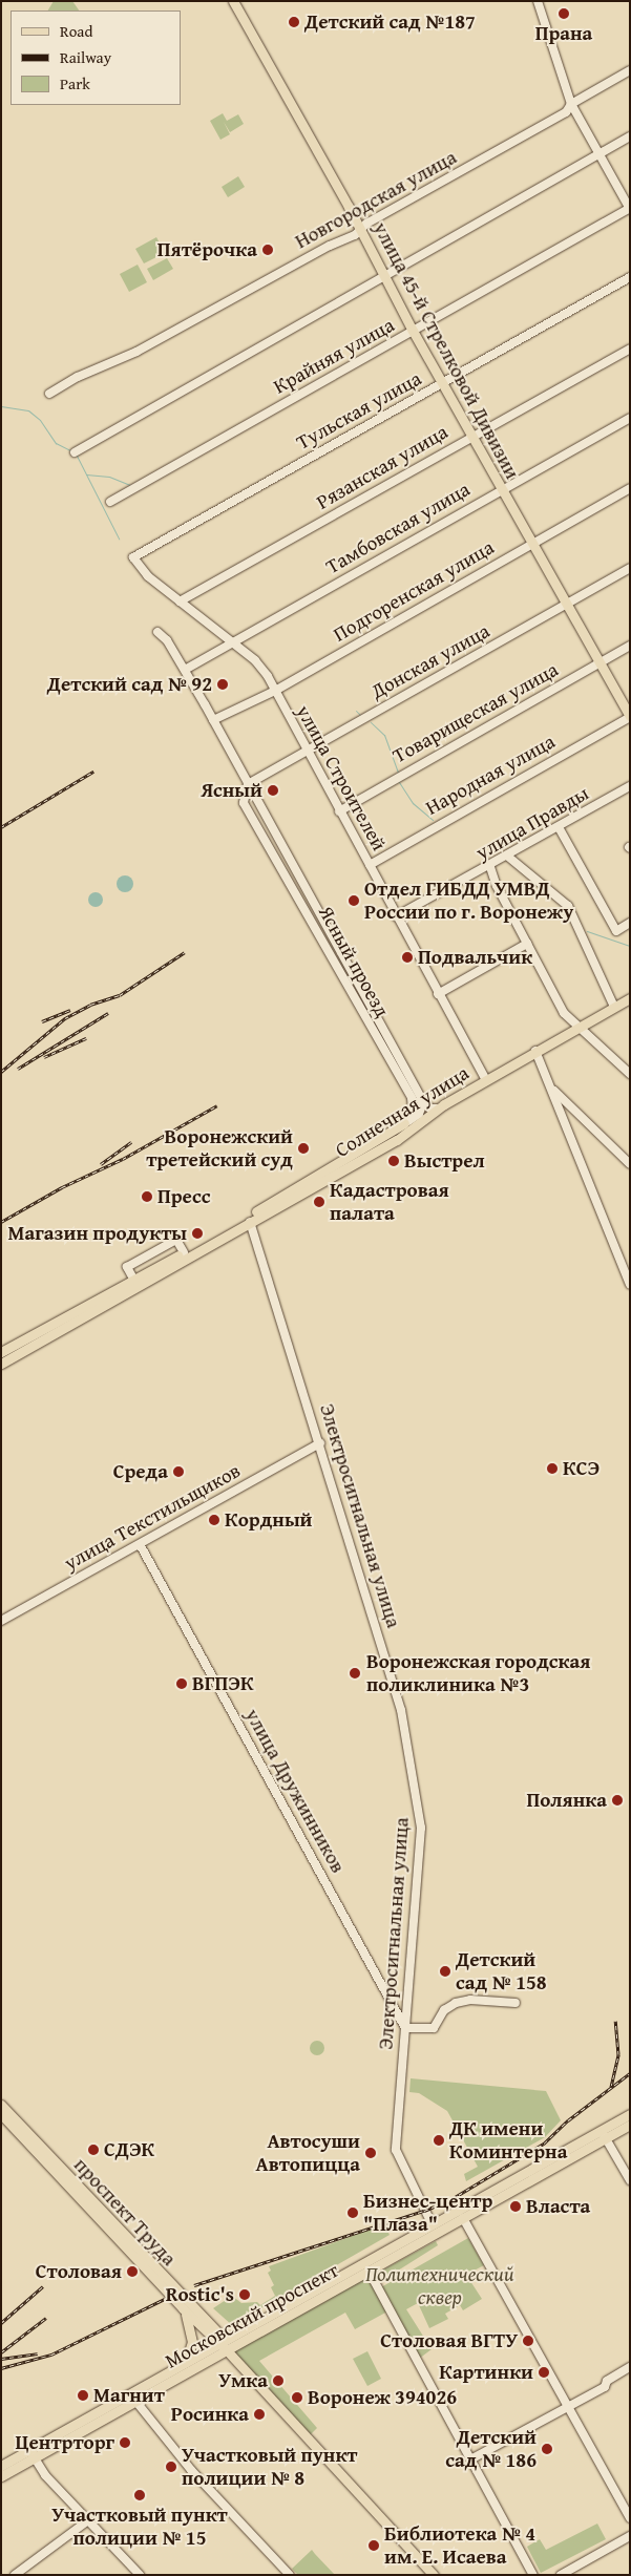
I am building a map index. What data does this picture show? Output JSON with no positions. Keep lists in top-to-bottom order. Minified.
{"streets":{"main road":["улица 45-й Стрелковой Дивизии","Солнечная улица","проспект Труда","Московский проспект"],"street":["Новгородская улица","Крайняя улица","Тульская улица","Рязанская улица","Тамбовская улица","Подгоренская улица","Донская улица","Товарищеская улица","Народная улица","улица Строителей","улица Правды","Ясный проезд","Электросигнальная улица","улица Текстильщиков","улица Дружинников"]},"crossings":[["Новгородская улица","улица 45-й Стрелковой Дивизии"],["улица 45-й Стрелковой Дивизии","Крайняя улица"],["улица 45-й Стрелковой Дивизии","Тульская улица"],["улица 45-й Стрелковой Дивизии","Рязанская улица"],["улица 45-й Стрелковой Дивизии","Тамбовская улица"],["улица 45-й Стрелковой Дивизии","Подгоренская улица"],["улица 45-й Стрелковой Дивизии","Донская улица"],["улица 45-й Стрелковой Дивизии","Товарищеская улица"],["улица 45-й Стрелковой Дивизии","Народная улица"],["Тульская улица","улица Строителей"],["Рязанская улица","улица Строителей"],["Тамбовская улица","улица Строителей"],["Тамбовская улица","Ясный проезд"],["Подгоренская улица","улица Строителей"],["Подгоренская улица","Ясный проезд"],["Донская улица","улица Строителей"],["Донская улица","Ясный проезд"],["Товарищеская улица","улица Строителей"],["Народная улица","улица Строителей"],["улица Строителей","улица Правды"],["улица Строителей","Солнечная улица"],["Ясный проезд","Солнечная улица"],["Солнечная улица","Электросигнальная улица"],["Электросигнальная улица","улица Текстильщиков"],["Электросигнальная улица","улица Дружинников"],["Электросигнальная улица","Московский проспект"],["улица Текстильщиков","улица Дружинников"],["проспект Труда","Московский проспект"]],"parks":["Политехнический сквер"],"places":["Прана","Детский сад №187","Пятёрочка","Детский сад № 92","Ясный","Отдел ГИБДД УМВД России по г. Воронежу","Подвальчик","Воронежский третейский суд","Выстрел","Пресс","Кадастровая палата","Магазин продукты","КСЭ","Среда","Кордный","Воронежская городская поликлиника №3","ВГПЭК","Полянка","Детский сад № 158","ДК имени Коминтерна","СДЭК","Автосуши Автопицца","Власта","Бизнес-центр \"Плаза\"","Столовая","Rostic's","Столовая ВГТУ","Картинки","Умка","Магнит","Воронеж 394026","Росинка","Центрторг","Детский сад № 186","Участковый пункт полиции № 8","Участковый пункт полиции № 15","Библиотека № 4 им. Е. Исаева"],"legend":["Road","Railway","Park"]}
